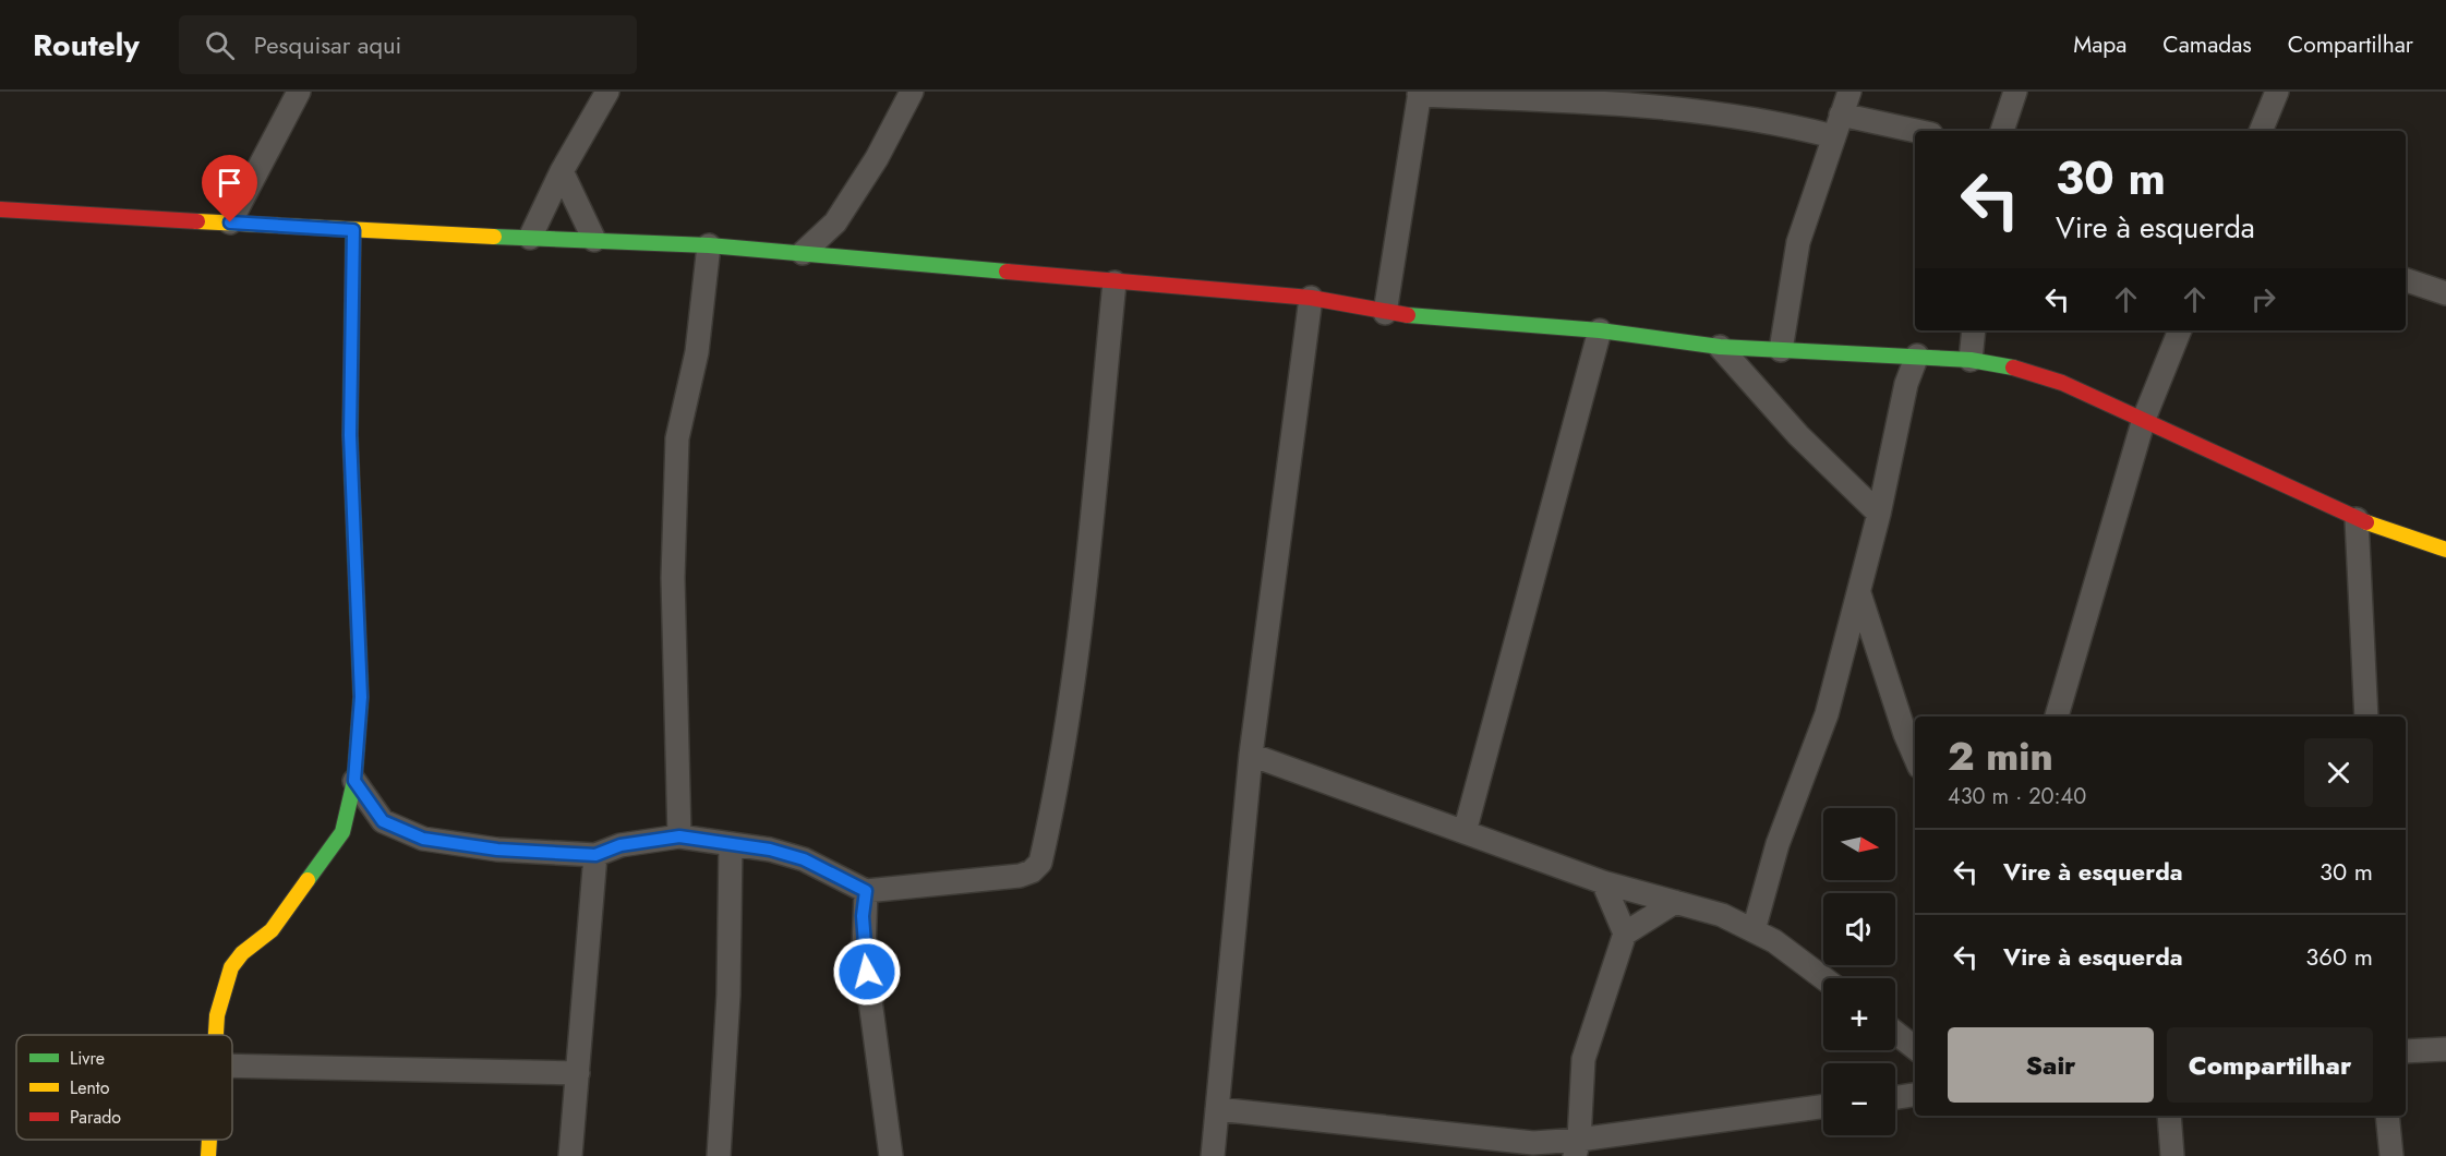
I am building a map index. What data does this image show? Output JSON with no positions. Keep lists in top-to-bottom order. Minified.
{"legend":["Livre","Lento","Parado"],"north":"right","page":{"header":"Routely","search":"Pesquisar aqui","nav":["Mapa","Camadas","Compartilhar"],"turn":["30 m","Vire à esquerda"],"heading":["2 min","430 m · 20:40"],"map_buttons":["+","−"],"list":[{"name":"Vire à esquerda","value":"30 m"},{"name":"Vire à esquerda","value":"360 m"}],"buttons":["Sair","Compartilhar"]}}
